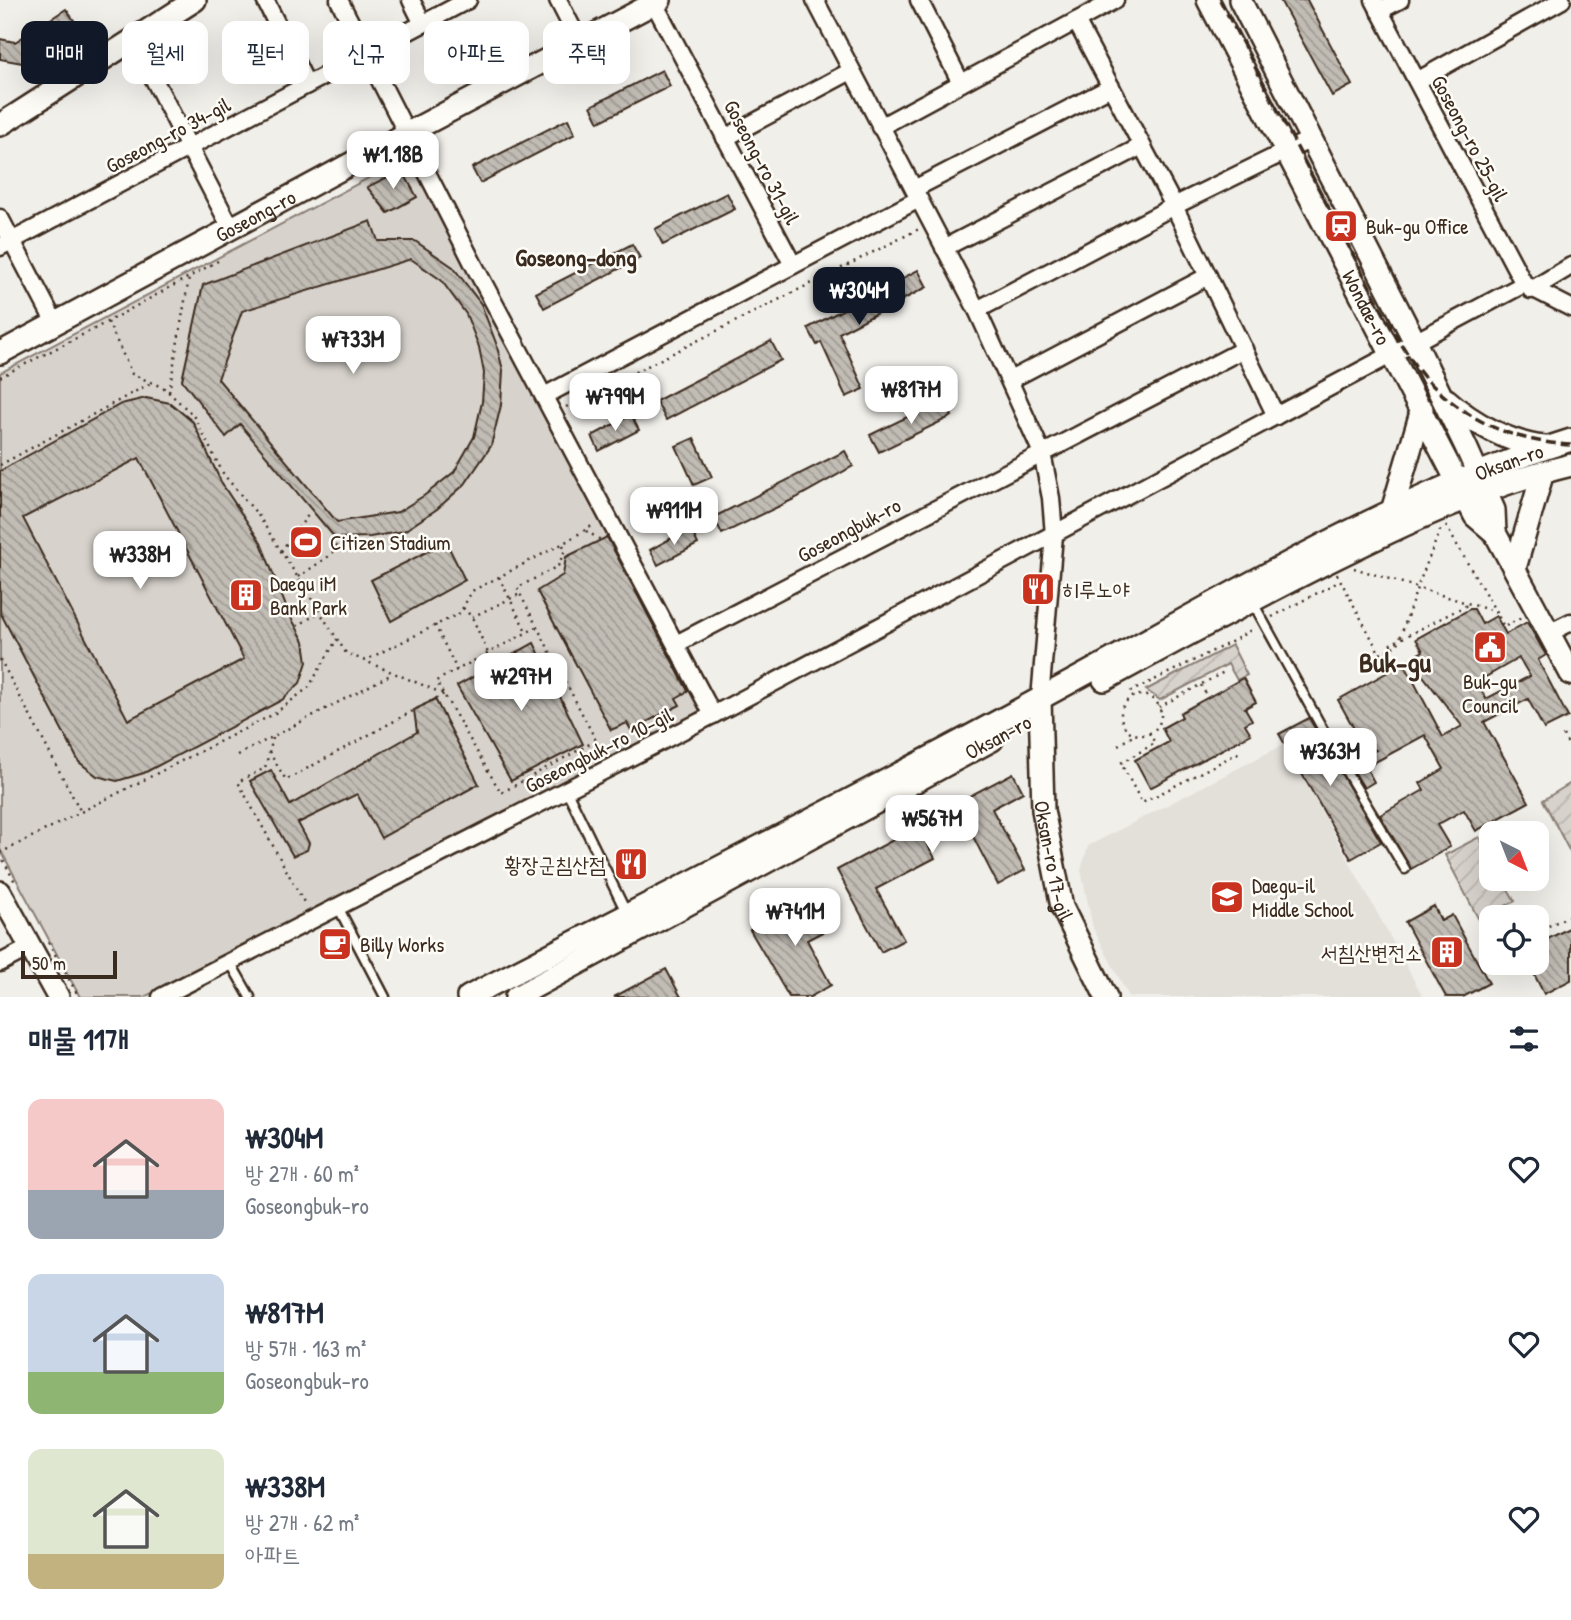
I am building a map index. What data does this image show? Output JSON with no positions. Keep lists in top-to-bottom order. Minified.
{"streets":{"main road":["Goseong-ro","Wondae-ro","Oksan-ro","Oksan-ro 17-gil"],"street":["Goseong-ro 34-gil","Goseong-ro 25-gil","Goseong-ro 31-gil","Goseongbuk-ro","Goseongbuk-ro 10-gil"]},"crossings":[["Goseong-ro 31-gil","Goseong-ro"],["Wondae-ro","Oksan-ro"],["Oksan-ro","Oksan-ro 17-gil"]],"districts":["Goseong-dong","Buk-gu"],"places":{"station":["Buk-gu Office"],"sports":["Citizen Stadium"],"restaurant":["히루노야","황장군침산점"],"building":["Daegu iM Bank Park","서침산변전소"],"public building":["Buk-gu Council"],"school or university":["Daegu-il Middle School"],"cafe":["Billy Works"]},"scale_bar":"50 m","north":"bottom right","page":{"chip":["매매","월세","필터","신규","아파트","주택"],"price":["₩1.18B","₩304M","₩733M","₩817M","₩799M","₩911M","₩338M","₩297M","₩363M","₩567M","₩741M"],"scale":"50 m","heading":"매물 11개","list":[{"name":"₩304M","note":"방 2개 · 60 m² · Goseongbuk-ro"},{"name":"₩817M","note":"방 5개 · 163 m² · Goseongbuk-ro"},{"name":"₩338M","note":"방 2개 · 62 m² · 아파트"}]}}
